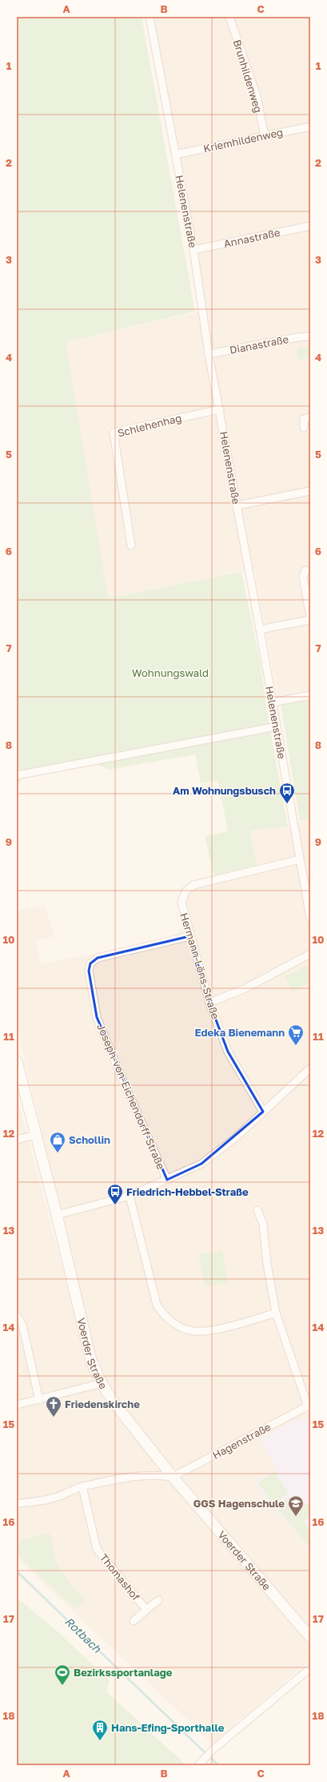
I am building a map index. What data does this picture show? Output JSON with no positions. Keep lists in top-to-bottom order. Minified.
{"streets":{"main road":["Voerder Straße"],"street":["Brunhildenweg","Kriemhildenweg","Helenenstraße","Annastraße","Dianastraße","Schlehenhag","Hermann-Löns-Straße","Joseph-von-Eichendorff-Straße","Hagenstraße","Thomashof"]},"crossings":[["Brunhildenweg","Kriemhildenweg"],["Kriemhildenweg","Helenenstraße"],["Helenenstraße","Annastraße"],["Helenenstraße","Dianastraße"],["Helenenstraße","Schlehenhag"],["Helenenstraße","Hermann-Löns-Straße"],["Hermann-Löns-Straße","Joseph-von-Eichendorff-Straße"],["Voerder Straße","Hagenstraße"]],"water":["Rotbach"],"parks":["Wohnungswald"],"places":{"bus stop":["Am Wohnungsbusch","Friedrich-Hebbel-Straße"],"supermarket":["Edeka Bienemann"],"shop":["Schollin"],"church":["Friedenskirche"],"school or university":["GGS Hagenschule"],"sports":["Bezirkssportanlage"],"building":["Hans-Efing-Sporthalle"]},"grid":{"columns":["A","B","C"],"rows":["1","2","3","4","5","6","7","8","9","10","11","12","13","14","15","16","17","18"]}}
